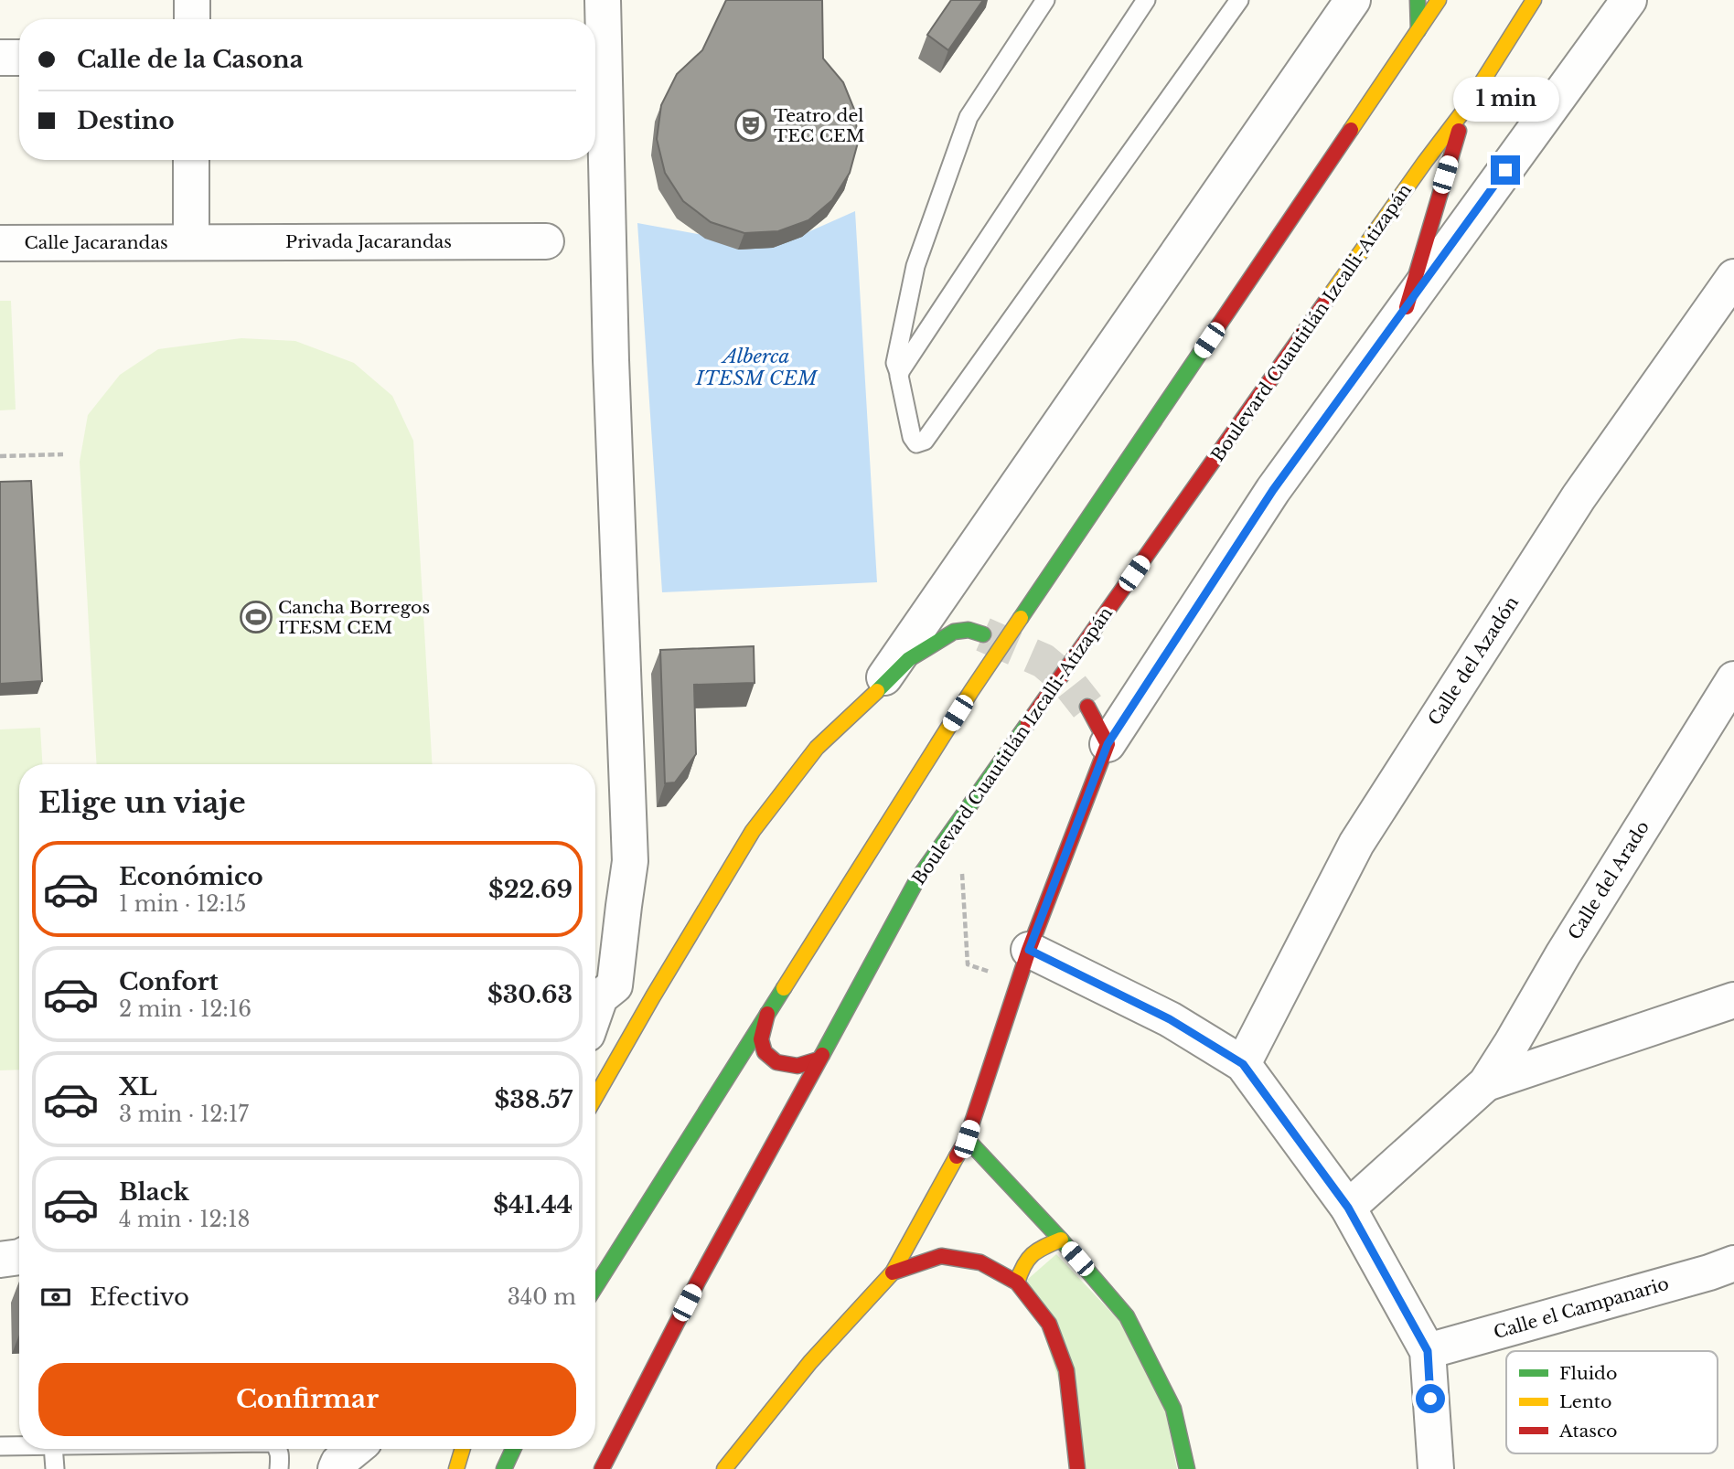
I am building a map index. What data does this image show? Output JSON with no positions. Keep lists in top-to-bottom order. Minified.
{"streets":{"main road":["Boulevard Cuautitlán Izcalli-Atizapán"],"street":["Privada Jacarandas","Calle Jacarandas","Calle del Azadón","Calle del Arado","Calle el Campanario"]},"crossings":[["Privada Jacarandas","Calle Jacarandas"]],"water":["Alberca ITESM CEM"],"places":{"theatre":["Teatro del TEC CEM"],"sports":["Cancha Borregos ITESM CEM"]},"legend":["Fluido","Lento","Atasco"],"page":{"banner":["Calle de la Casona","Destino"],"bubble":"1 min","heading":"Elige un viaje","list":[{"name":"Económico","note":"1 min · 12:15","value":"$22.69"},{"name":"Confort","note":"2 min · 12:16","value":"$30.63"},{"name":"XL","note":"3 min · 12:17","value":"$38.57"},{"name":"Black","note":"4 min · 12:18","value":"$41.44"}],"pay":["Efectivo","340 m"],"buttons":"Confirmar"}}
